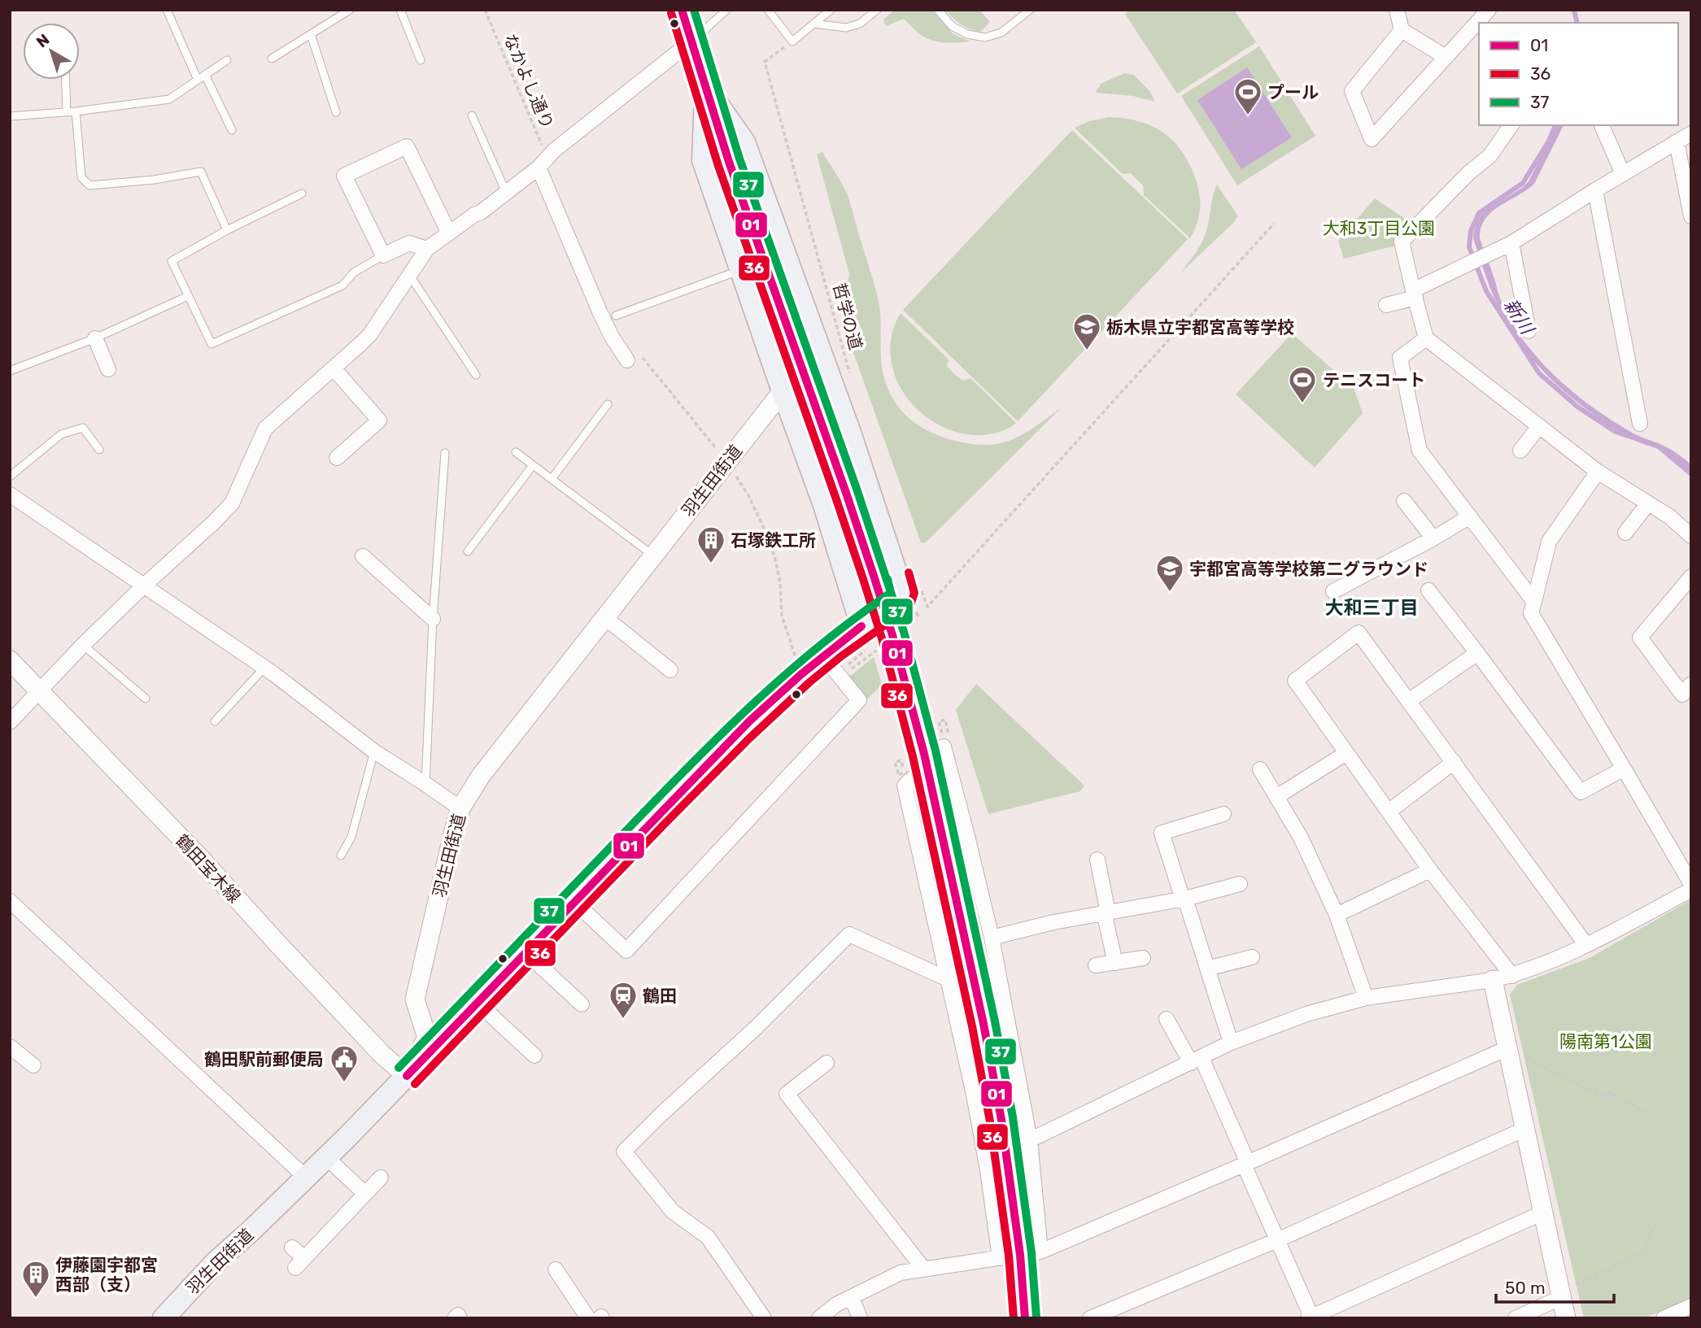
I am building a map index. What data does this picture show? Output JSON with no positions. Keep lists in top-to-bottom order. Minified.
{"streets":{"main road":["羽生田街道"],"street":["鶴田宝木線"],"path":["なかよし通り","哲学の道"]},"crossings":[["羽生田街道","鶴田宝木線"]],"districts":["大和三丁目"],"water":["新川"],"parks":["大和3丁目公園","陽南第1公園"],"places":{"sports":["プール","テニスコート"],"school or university":["栃木県立宇都宮高等学校","宇都宮高等学校第二グラウンド"],"building":["石塚鉄工所","伊藤園宇都宮 西部（支）"],"station":["鶴田"],"public building":["鶴田駅前郵便局"]},"lines":["transit line 01","transit line 37","transit line 36"],"legend":["01","36","37"],"scale_bar":"50 m","north":"top left"}
